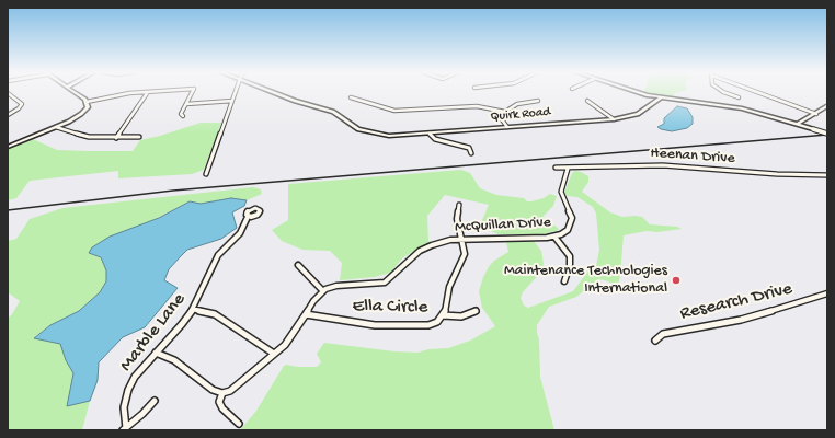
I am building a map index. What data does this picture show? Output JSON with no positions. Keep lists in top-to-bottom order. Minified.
{"streets":{"street":["Quirk Road","Heenan Drive","McQuillan Drive","Research Drive","Ella Circle","Marble Lane"]},"crossings":[["Heenan Drive","McQuillan Drive"],["McQuillan Drive","Ella Circle"]],"places":["Maintenance Technologies International"]}
